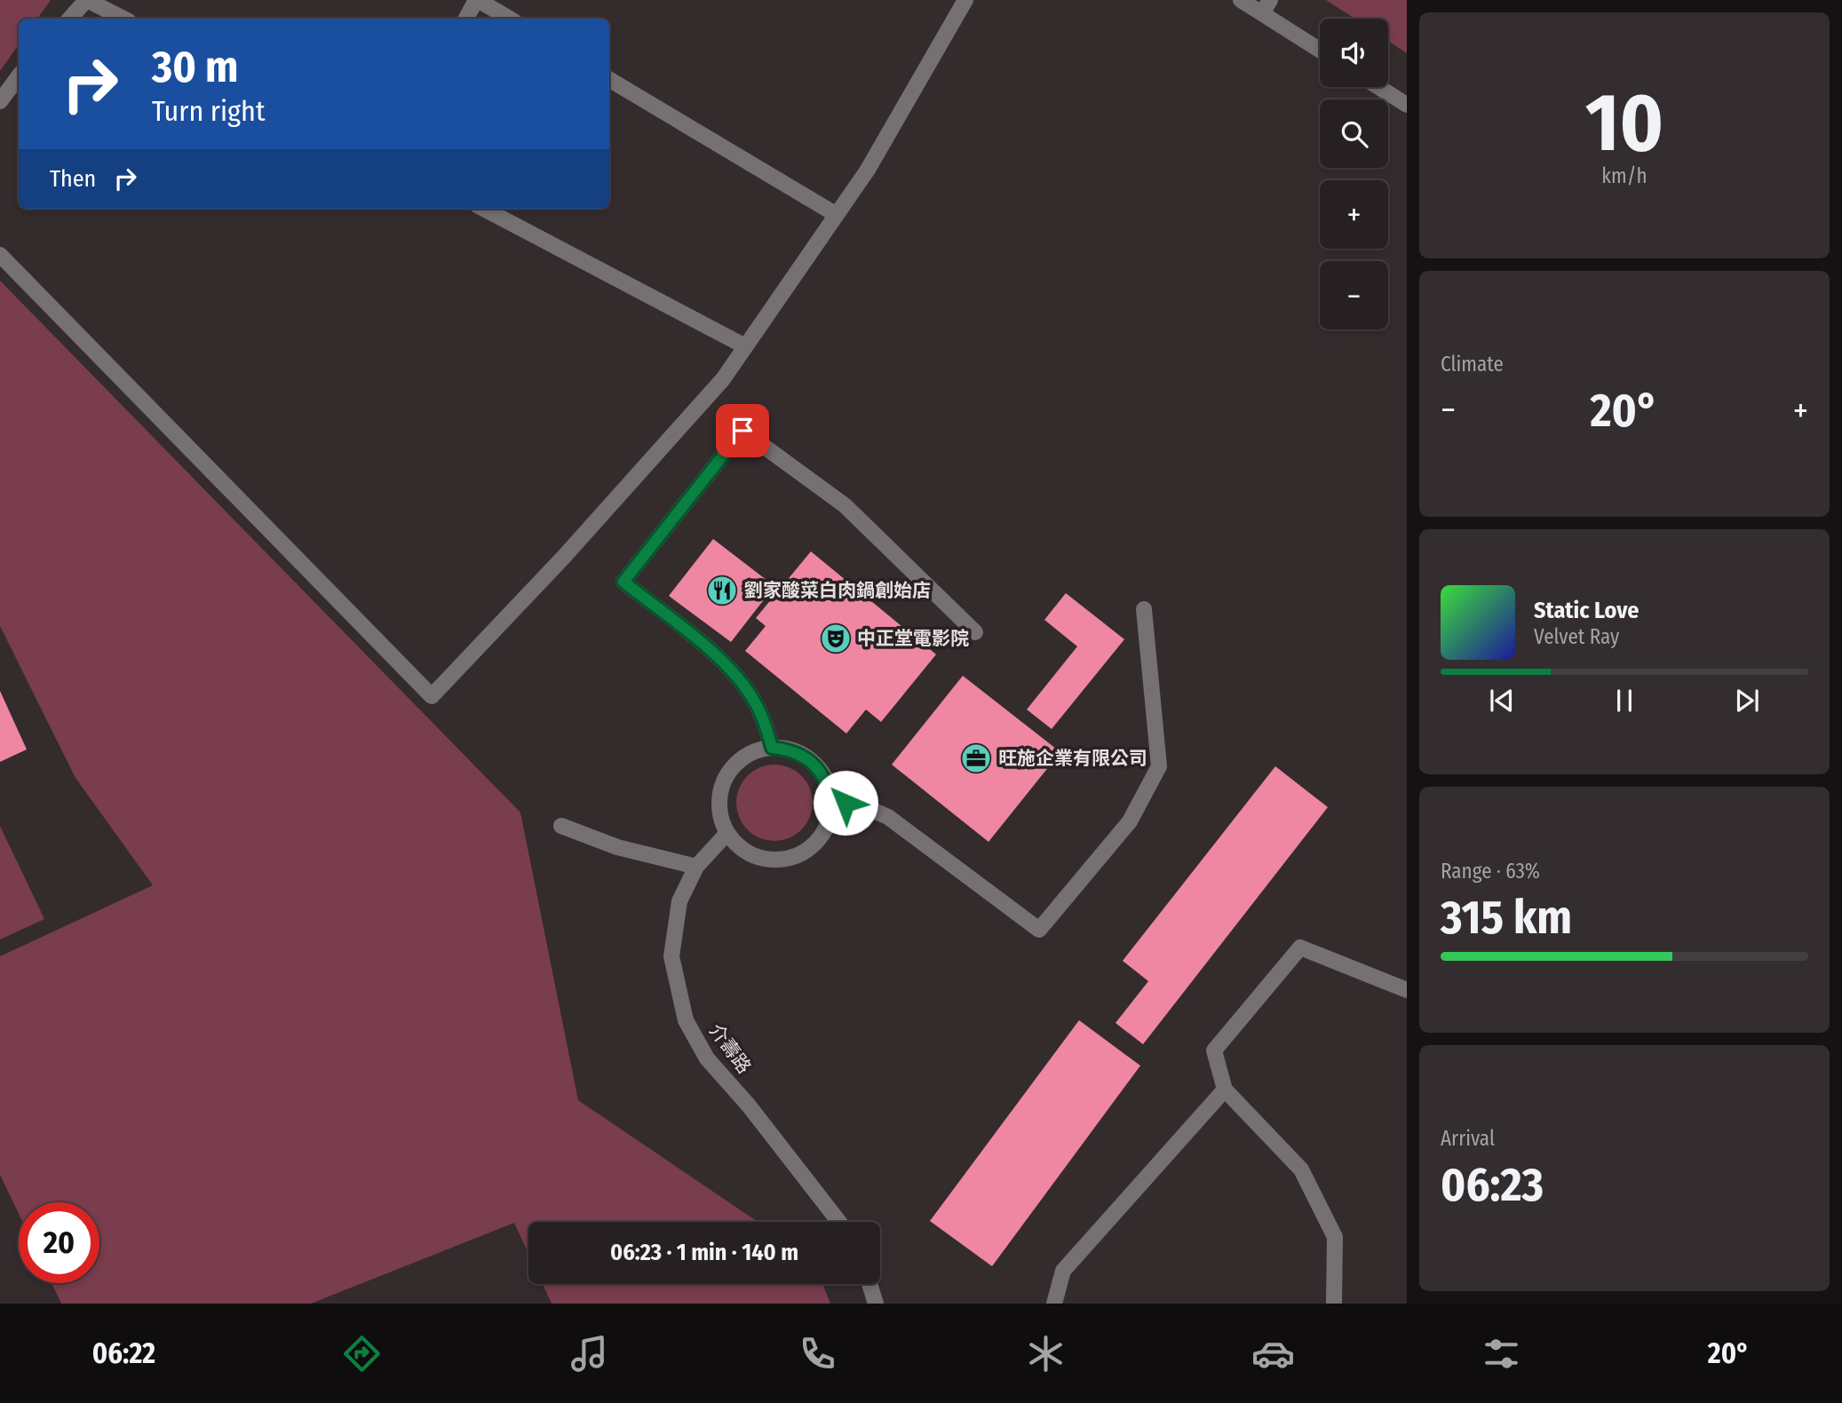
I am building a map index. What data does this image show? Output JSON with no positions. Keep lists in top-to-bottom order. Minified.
{"streets":{"street":["介壽路"]},"places":{"restaurant":["劉家酸菜白肉鍋創始店"],"theatre":["中正堂電影院"],"office":["旺施企業有限公司"]},"page":{"tile":[["10","km/h"],"Climate",["Range · 63%","315 km"],["Arrival","06:23"]],"map_buttons":["+","−"],"turn":["30 m","Turn right"],"then":"Then","heat":["−","20°","+"],"song":["Static Love","Velvet Ray"],"limit":"20","trip":"06:23 · 1 min · 140 m","tabs":["06:22","20°"]}}
